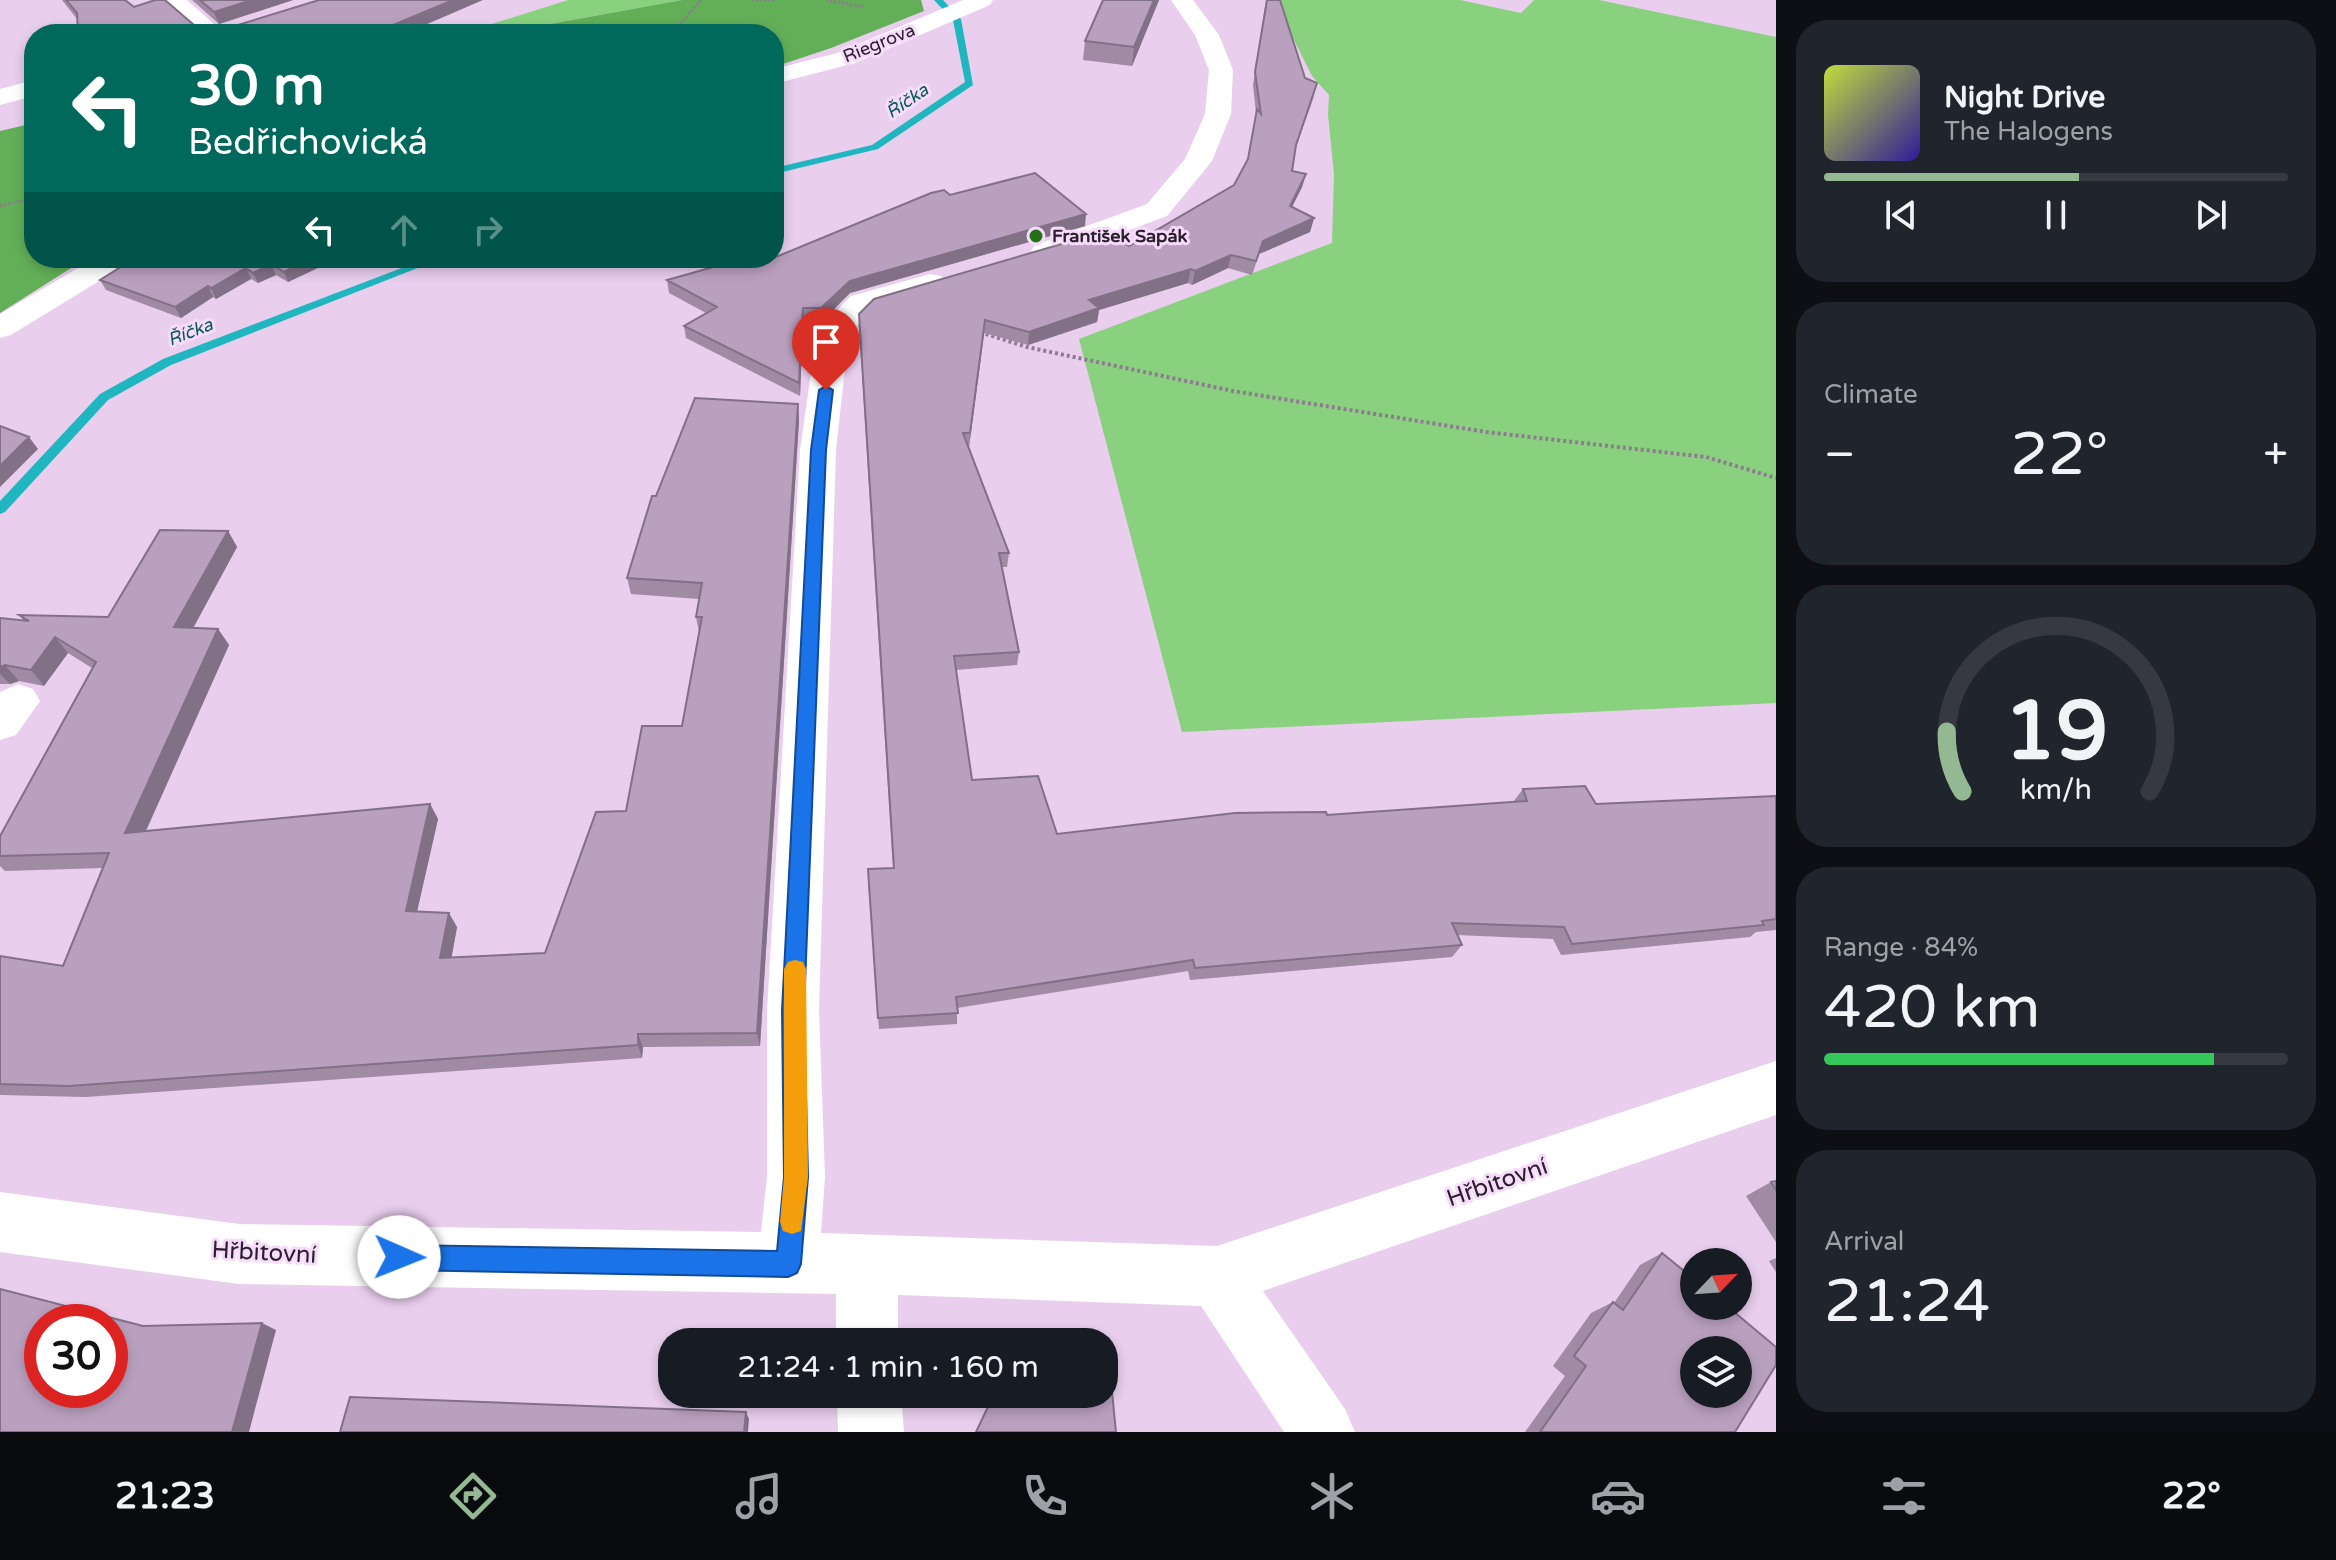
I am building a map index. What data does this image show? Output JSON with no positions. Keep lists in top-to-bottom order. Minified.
{"streets":{"street":["Riegrova","Hřbitovní"]},"water":["Říčka"],"places":["František Sapák"],"north":"top right","page":{"turn":["30 m","Bedřichovická"],"song":["Night Drive","The Halogens"],"tile":["Climate",["Range · 84%","420 km"],["Arrival","21:24"]],"heat":["−","22°","+"],"limit":"30","trip":"21:24 · 1 min · 160 m","tabs":["21:23","22°"],"gauge":["19","km/h"]}}
